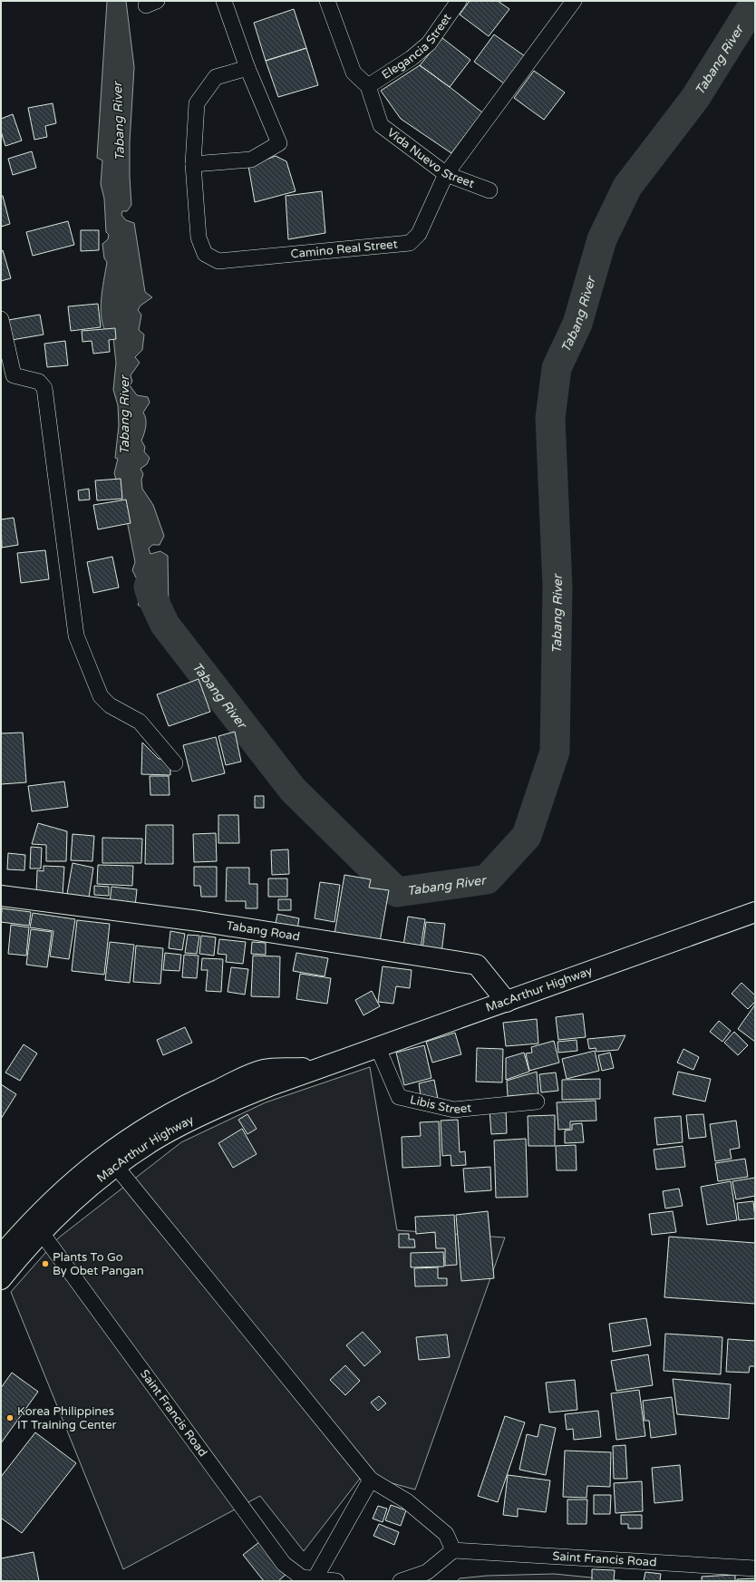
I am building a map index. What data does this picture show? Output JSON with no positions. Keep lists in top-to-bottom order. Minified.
{"streets":{"main road":["Tabang Road","MacArthur Highway"],"street":["Elegancia Street","Vida Nuevo Street","Camino Real Street","Libis Street","Saint Francis Road"]},"crossings":[["Elegancia Street","Vida Nuevo Street"],["Vida Nuevo Street","Camino Real Street"],["Tabang Road","MacArthur Highway"],["MacArthur Highway","Libis Street"],["MacArthur Highway","Saint Francis Road"]],"water":["Tabang River"],"places":["Plants To Go By Obet Pangan","Korea Philippines IT Training Center"]}
